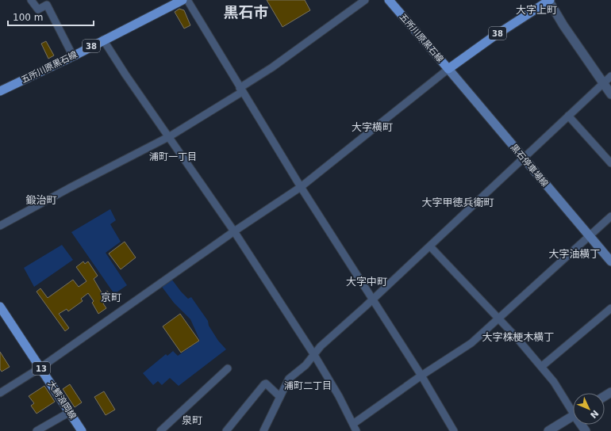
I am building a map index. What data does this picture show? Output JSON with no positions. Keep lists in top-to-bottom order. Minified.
{"streets":{"main road":["38","五所川原黒石線","黒石停車場線","13","大鰐浪岡線"]},"crossings":[["五所川原黒石線","黒石停車場線"]],"districts":["大字上町","黒石市","大字横町","浦町一丁目","鍛治町","大字甲徳兵衛町","大字油横丁","大字中町","京町","大字株梗木横丁","浦町二丁目","泉町"],"scale_bar":"100 m","north":"bottom right"}
